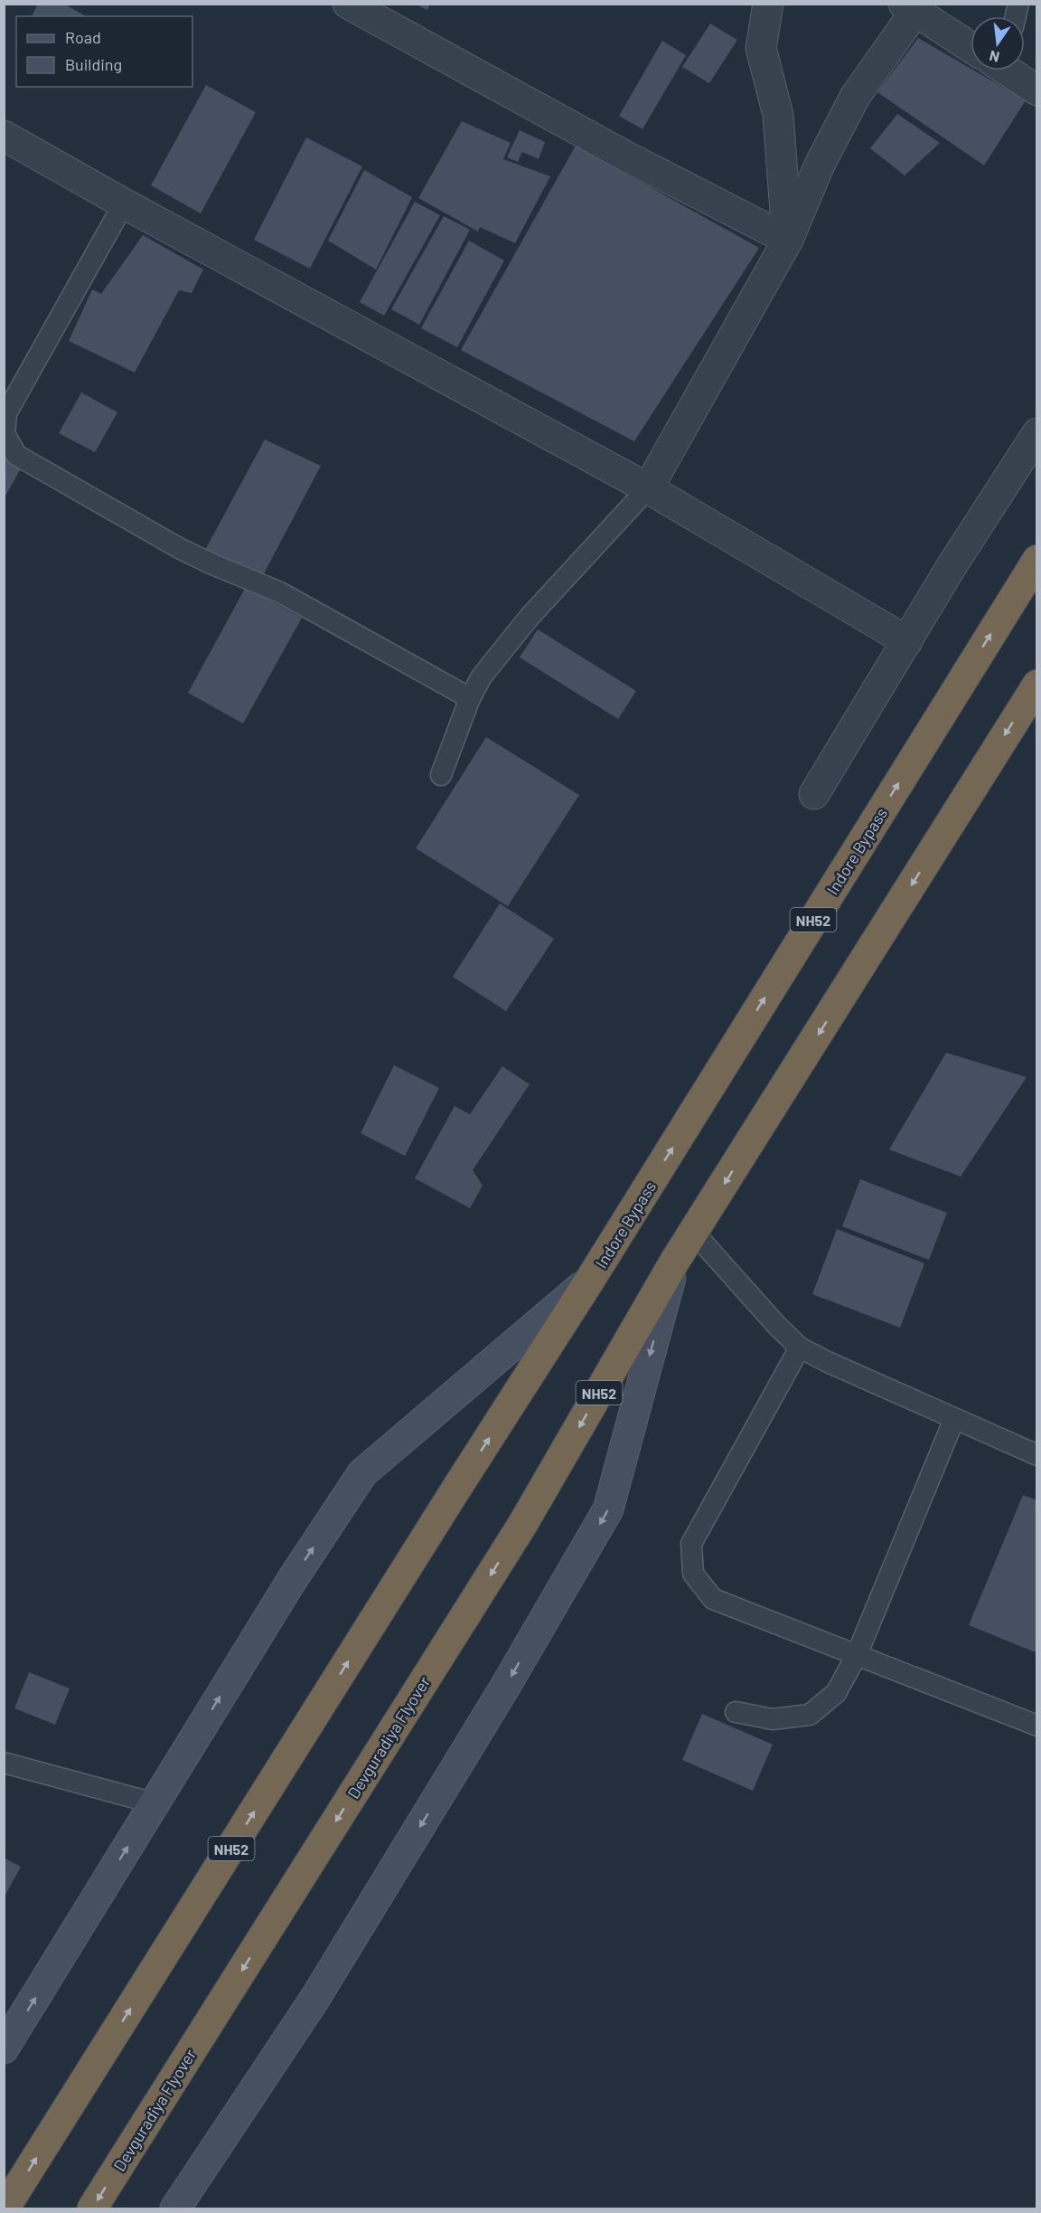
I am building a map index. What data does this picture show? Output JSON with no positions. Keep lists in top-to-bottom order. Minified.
{"streets":{"highway":["Indore Bypass","NH52","Devguradiya Flyover"]},"crossings":[["Indore Bypass","NH52"],["NH52","Devguradiya Flyover"]],"legend":["Road","Building"],"north":"bottom"}
